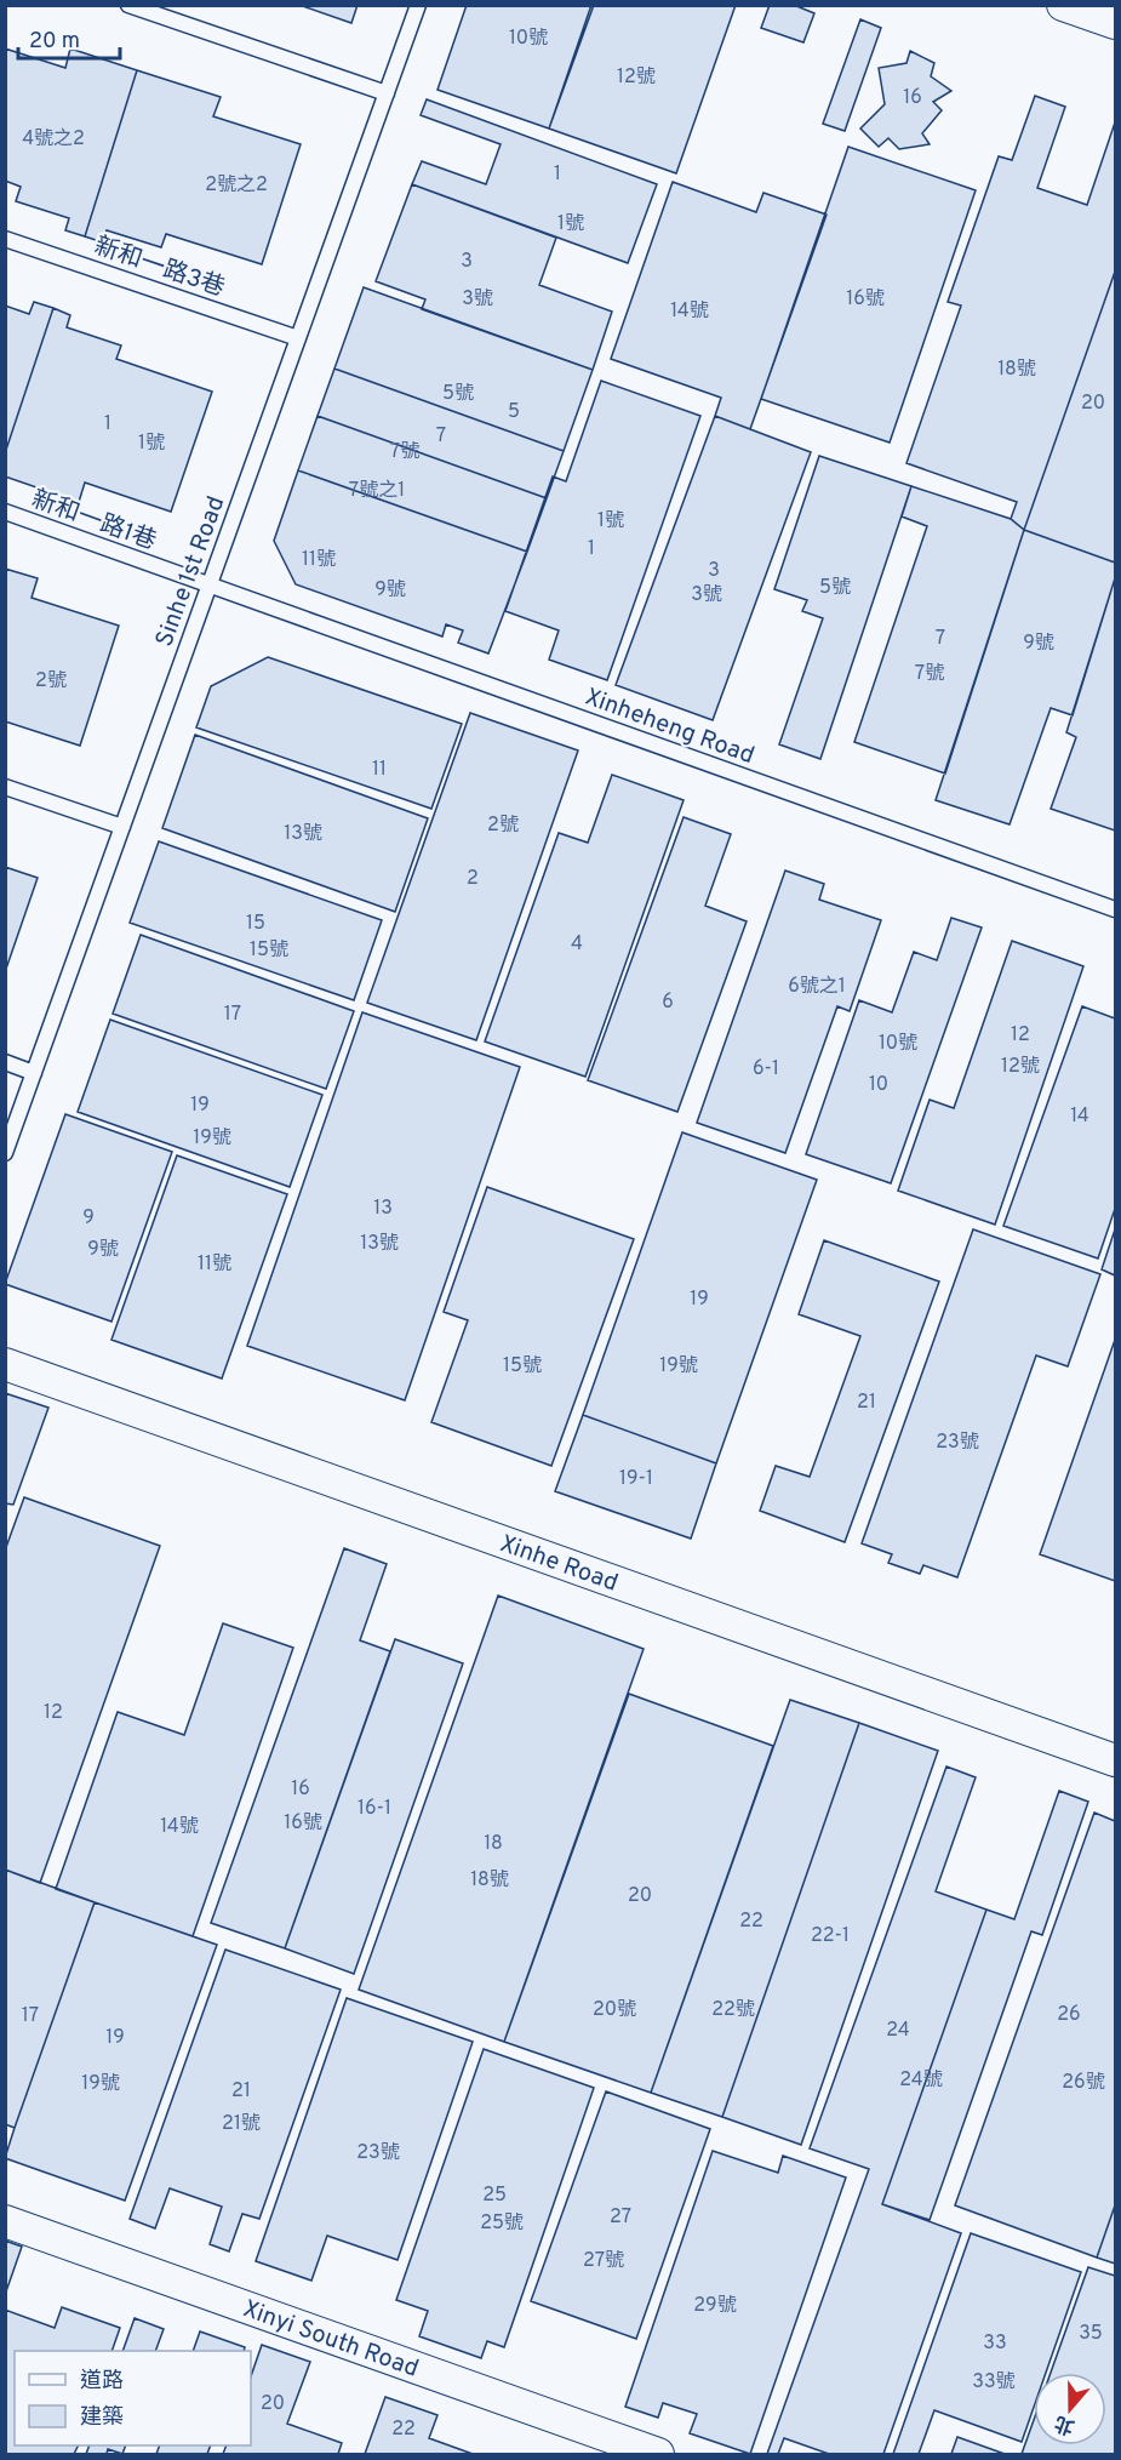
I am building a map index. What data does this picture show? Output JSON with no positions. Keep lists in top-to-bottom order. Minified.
{"streets":{"street":["Xinhe Road","Xinyi South Road"],"lane":["新和一路3巷","新和一路1巷","Sinhe 1st Road","Xinheheng Road"]},"crossings":[["新和一路3巷","Sinhe 1st Road"],["新和一路1巷","Sinhe 1st Road"],["新和一路1巷","Xinheheng Road"],["Sinhe 1st Road","Xinheheng Road"]],"house_numbers":["10號","12號","16","4號之2","1","2號之2","1號","3","3號","16號","14號","18號","5號","20","5","1","7","1號","7號","7號之1","1號","1","11號","3","5號","9號","3號","7","9號","7號","2號","11","2號","13號","2","15","4","15號","6號之1","6","17","12","10號","12號","6-1","10","19","14","19號","13","9","13號","9號","11號","19","15號","19號","21","23號","19-1","12","16","16-1","16號","14號","18","18號","20","22","22-1","20號","22號","26","17","24","19","24號","26號","19號","21","21號","23號","25","27","25號","27號","29號","35","33","33號","20","22"],"legend":["道路","建築"],"scale_bar":"20 m","north":"bottom"}
